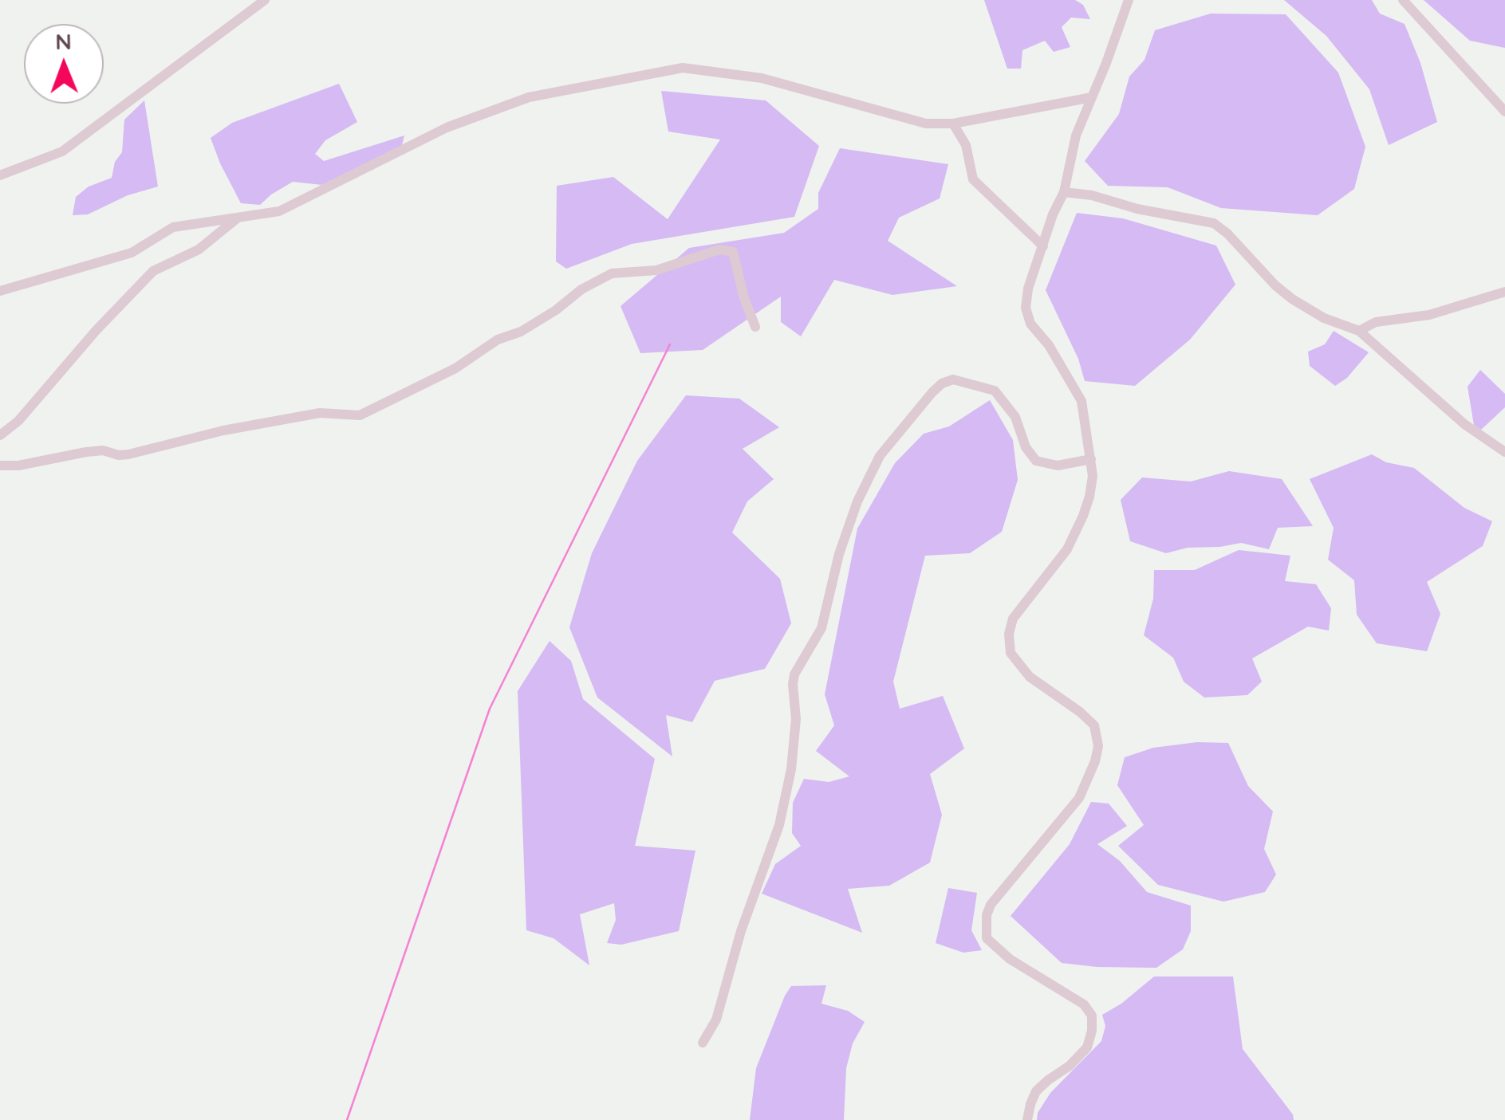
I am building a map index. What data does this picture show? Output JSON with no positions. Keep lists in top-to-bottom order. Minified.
{"north":"top"}
